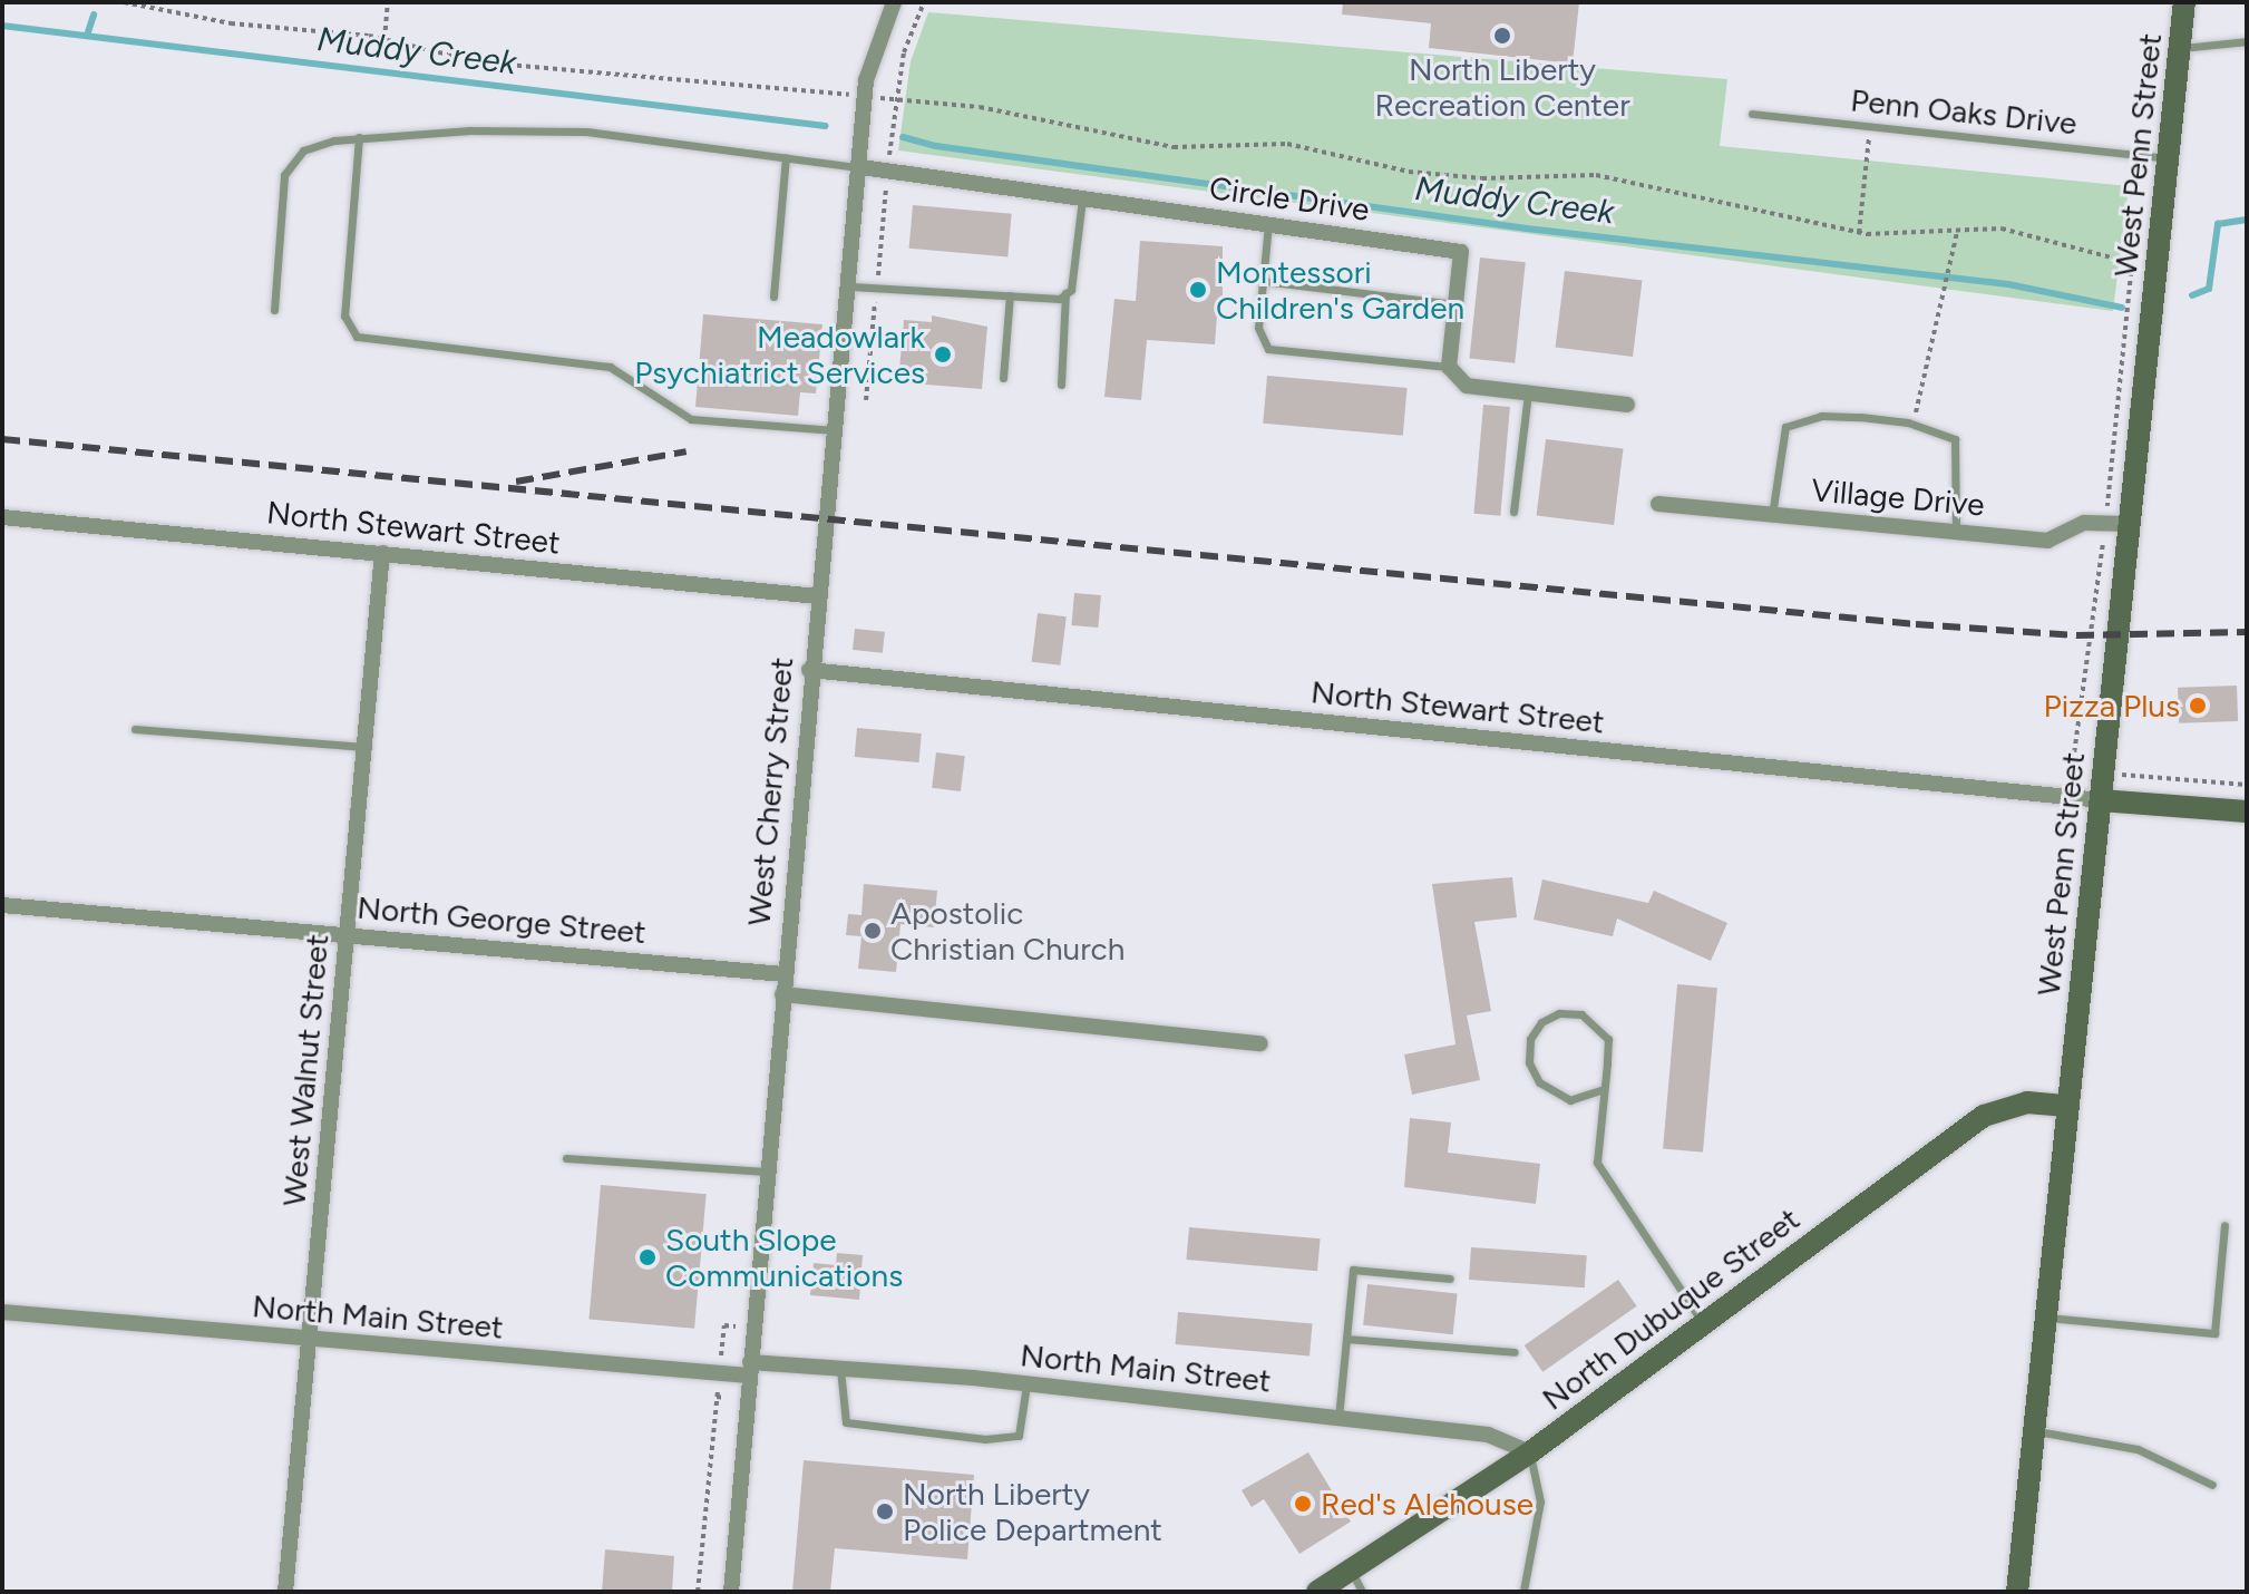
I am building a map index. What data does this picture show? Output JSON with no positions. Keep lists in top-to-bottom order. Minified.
{"streets":{"main road":["West Penn Street","North Dubuque Street"],"street":["Circle Drive","Village Drive","North Stewart Street","West Cherry Street","North George Street","West Walnut Street","North Main Street"],"lane":["Penn Oaks Drive"]},"crossings":[["Penn Oaks Drive","West Penn Street"],["West Penn Street","Village Drive"],["West Penn Street","North Stewart Street"],["West Penn Street","North Dubuque Street"],["Circle Drive","West Cherry Street"],["North Stewart Street","West Cherry Street"],["North Stewart Street","West Walnut Street"],["West Cherry Street","North George Street"],["West Cherry Street","North Main Street"],["North George Street","West Walnut Street"],["West Walnut Street","North Main Street"],["North Dubuque Street","North Main Street"]],"water":["Muddy Creek"],"places":["North Liberty Recreation Center","Montessori Children's Garden","Meadowlark Psychiatrict Services","Pizza Plus","Apostolic Christian Church","South Slope Communications","Red's Alehouse","North Liberty Police Department"]}
